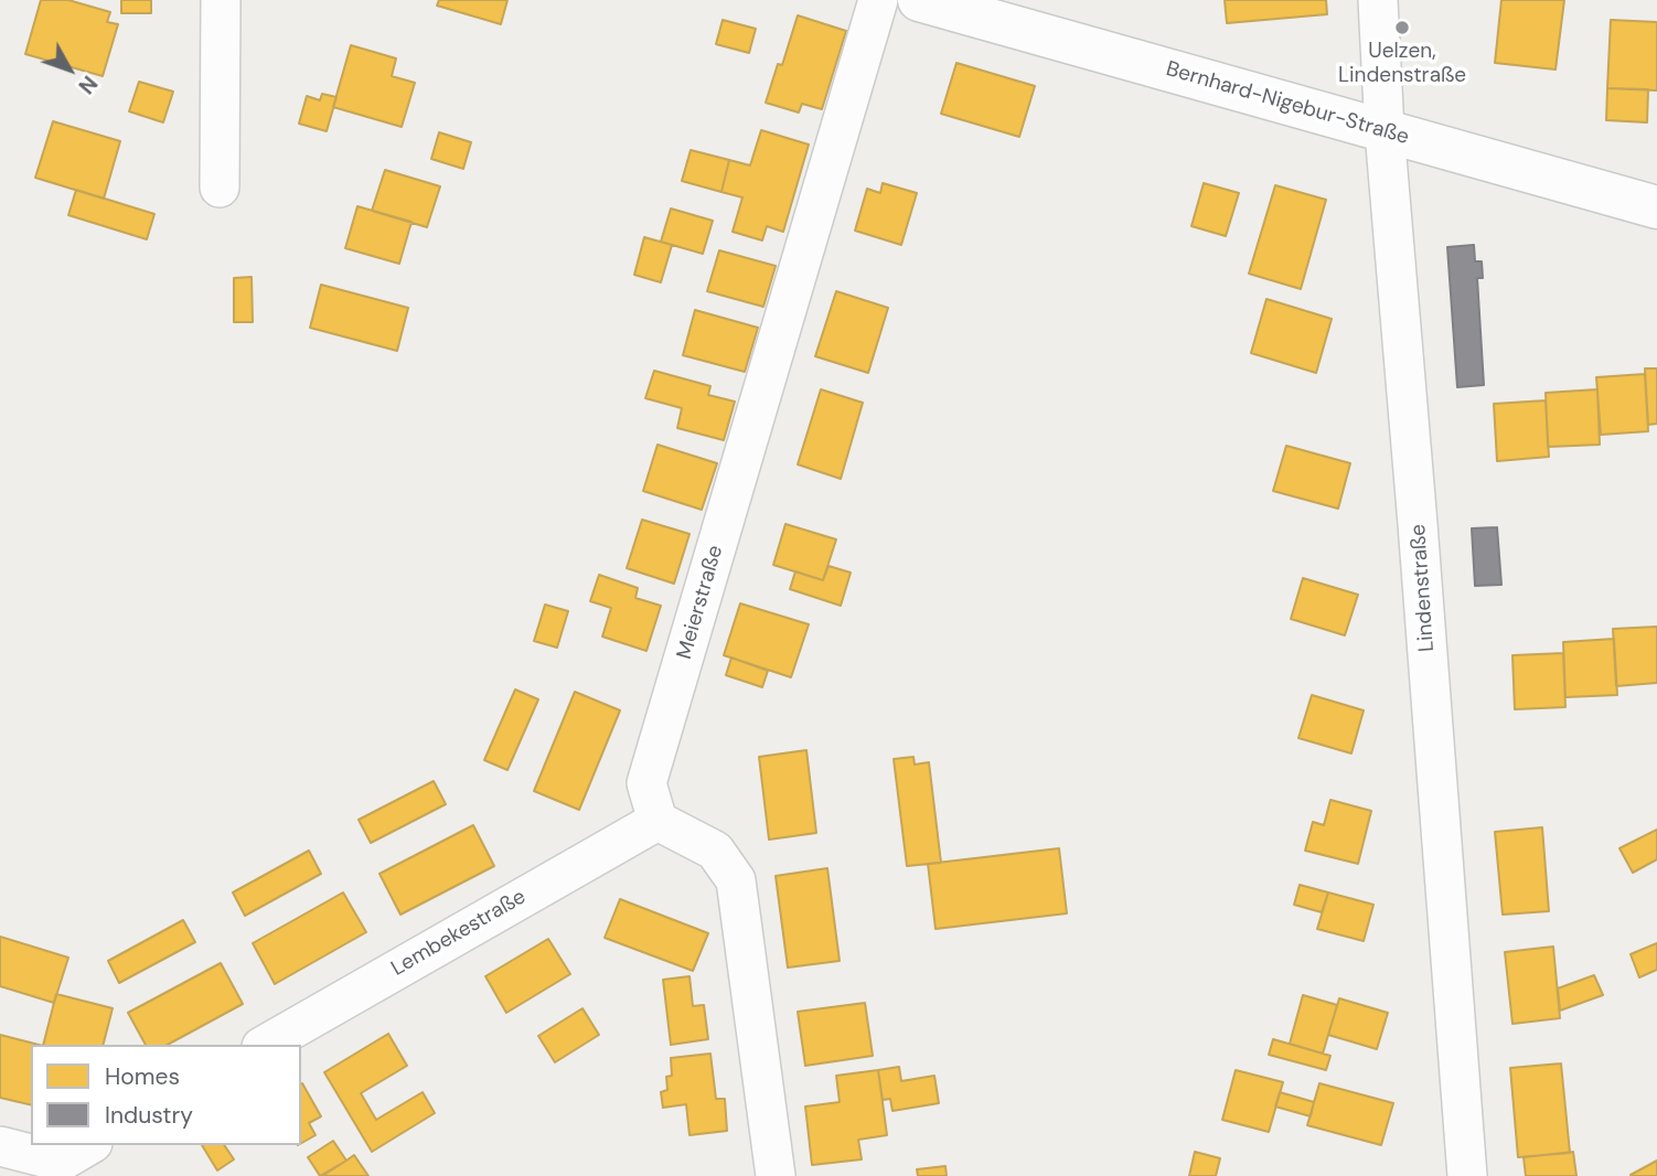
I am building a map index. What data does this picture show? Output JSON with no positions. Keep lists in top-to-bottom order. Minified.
{"streets":{"main road":["Bernhard-Nigebur-Straße"],"street":["Lindenstraße","Meierstraße","Lembekestraße"]},"crossings":[["Bernhard-Nigebur-Straße","Lindenstraße"],["Meierstraße","Lembekestraße"]],"places":["Uelzen, Lindenstraße"],"legend":["Homes","Industry"],"north":"bottom right"}
